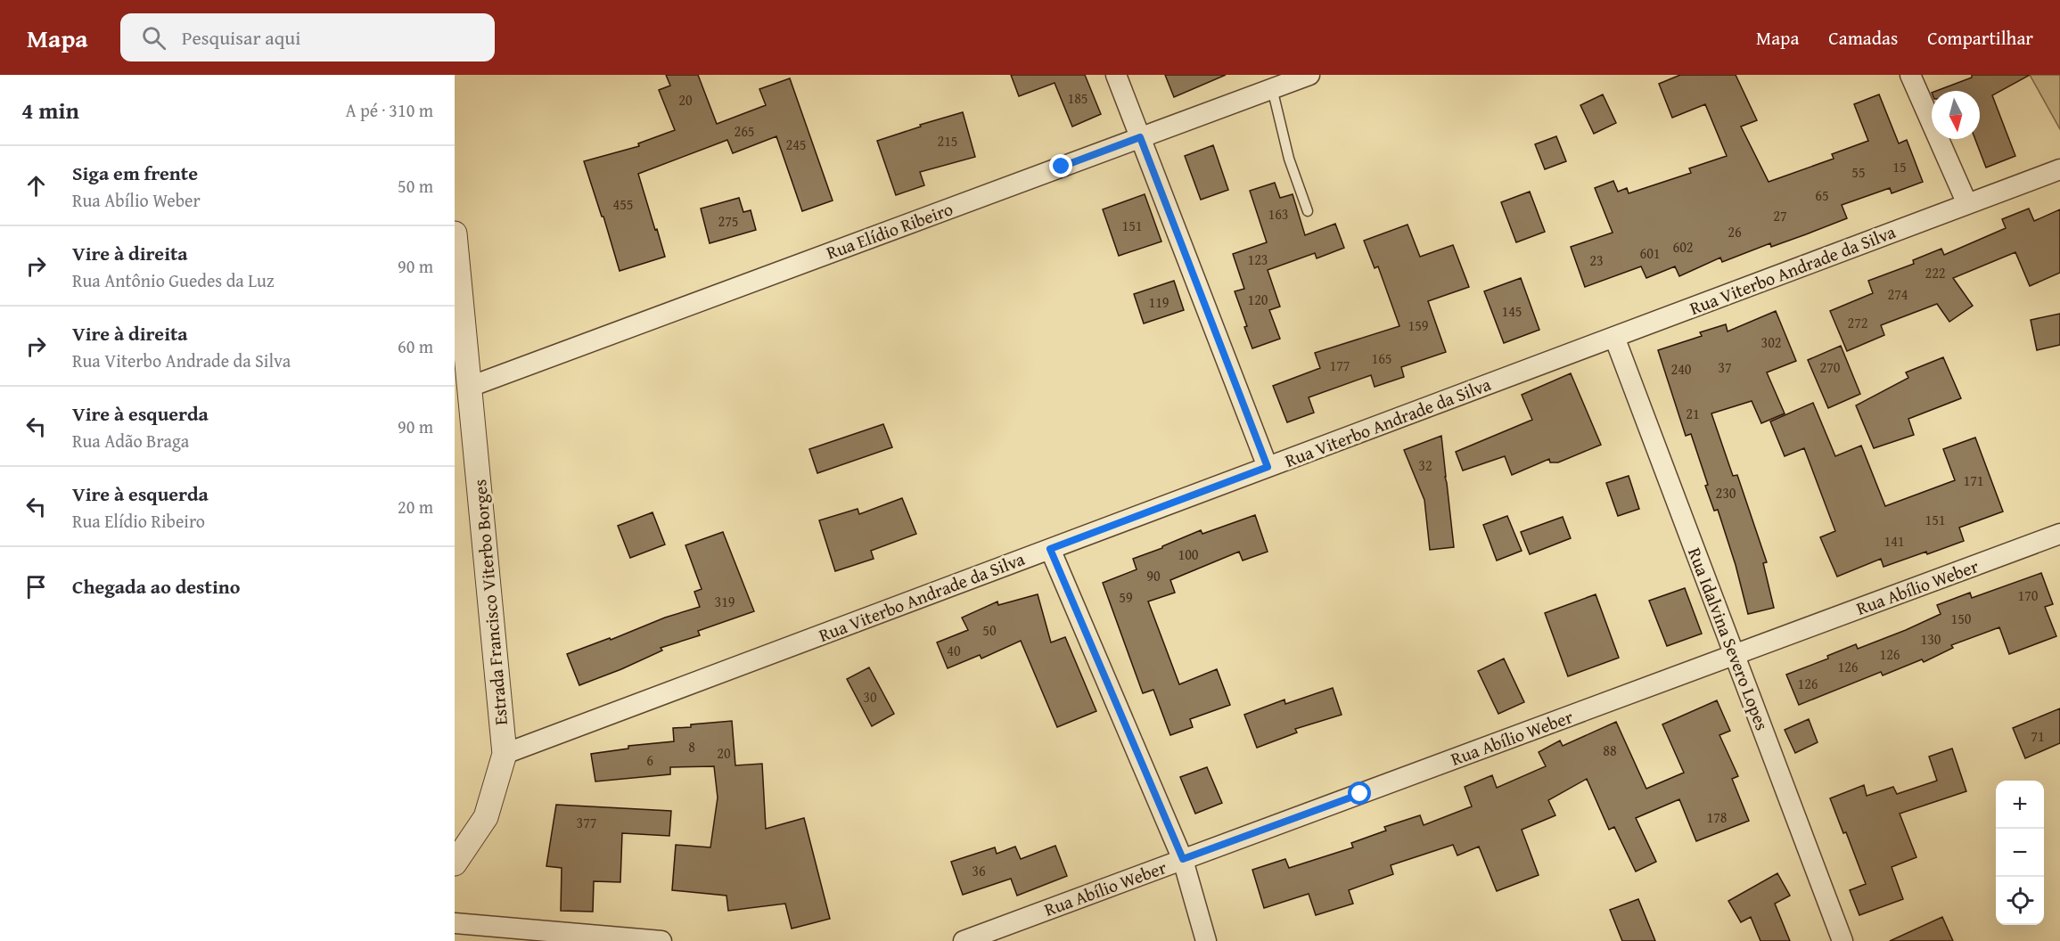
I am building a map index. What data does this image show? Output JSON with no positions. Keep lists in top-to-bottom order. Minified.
{"streets":{"street":["Rua Elídio Ribeiro","Rua Viterbo Andrade da Silva","Rua Abílio Weber","Estrada Francisco Viterbo Borges","Rua Idalvina Severo Lopes"]},"crossings":[["Rua Elídio Ribeiro","Estrada Francisco Viterbo Borges"],["Rua Viterbo Andrade da Silva","Estrada Francisco Viterbo Borges"],["Rua Viterbo Andrade da Silva","Rua Idalvina Severo Lopes"],["Rua Abílio Weber","Rua Idalvina Severo Lopes"]],"house_numbers":["185","20","265","215","245","15","55","65","455","163","27","275","151","26","602","601","123","23","222","274","120","119","145","272","159","302","165","177","37","270","240","21","32","171","230","151","141","100","90","170","59","319","150","50","130","40","126","126","126","30","71","8","88","20","6","178","377","36"],"north":"bottom","page":{"header":"Mapa","search":"Pesquisar aqui","nav":["Mapa","Camadas","Compartilhar"],"heading":["4 min","A pé · 310 m"],"list":[["Siga em frente","Rua Abílio Weber","50 m"],["Vire à direita","Rua Antônio Guedes da Luz","90 m"],["Vire à direita","Rua Viterbo Andrade da Silva","60 m"],["Vire à esquerda","Rua Adão Braga","90 m"],["Vire à esquerda","Rua Elídio Ribeiro","20 m"],"Chegada ao destino"],"map_buttons":["+","−"]}}
